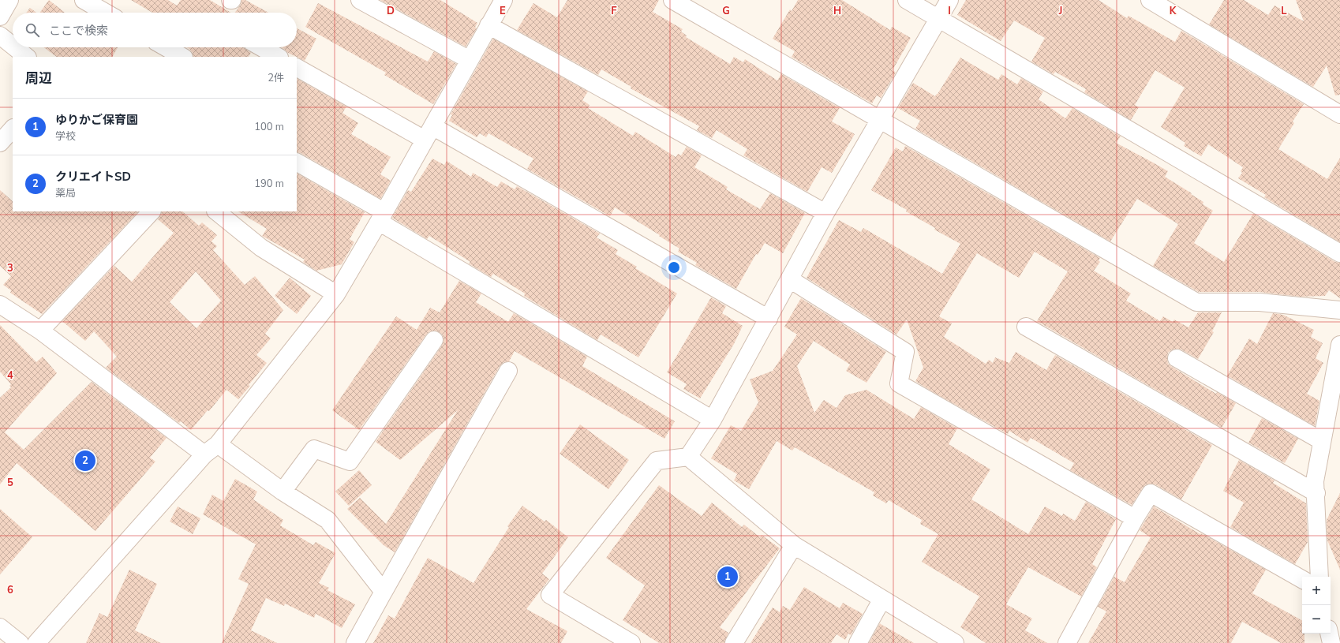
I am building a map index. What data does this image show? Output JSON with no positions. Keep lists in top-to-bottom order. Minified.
{"page":{"search":"ここで検索","heading":["周辺","2件"],"list":[{"mark":"1","name":"ゆりかご保育園","note":"学校","value":"100 m"},{"mark":"2","name":"クリエイトSD","note":"薬局","value":"190 m"}],"pins":["2","1"],"map_buttons":["+","−"]},"grid":{"columns":["D","E","F","G","H","I","J","K","L"],"rows":["3","4","5","6"]}}
